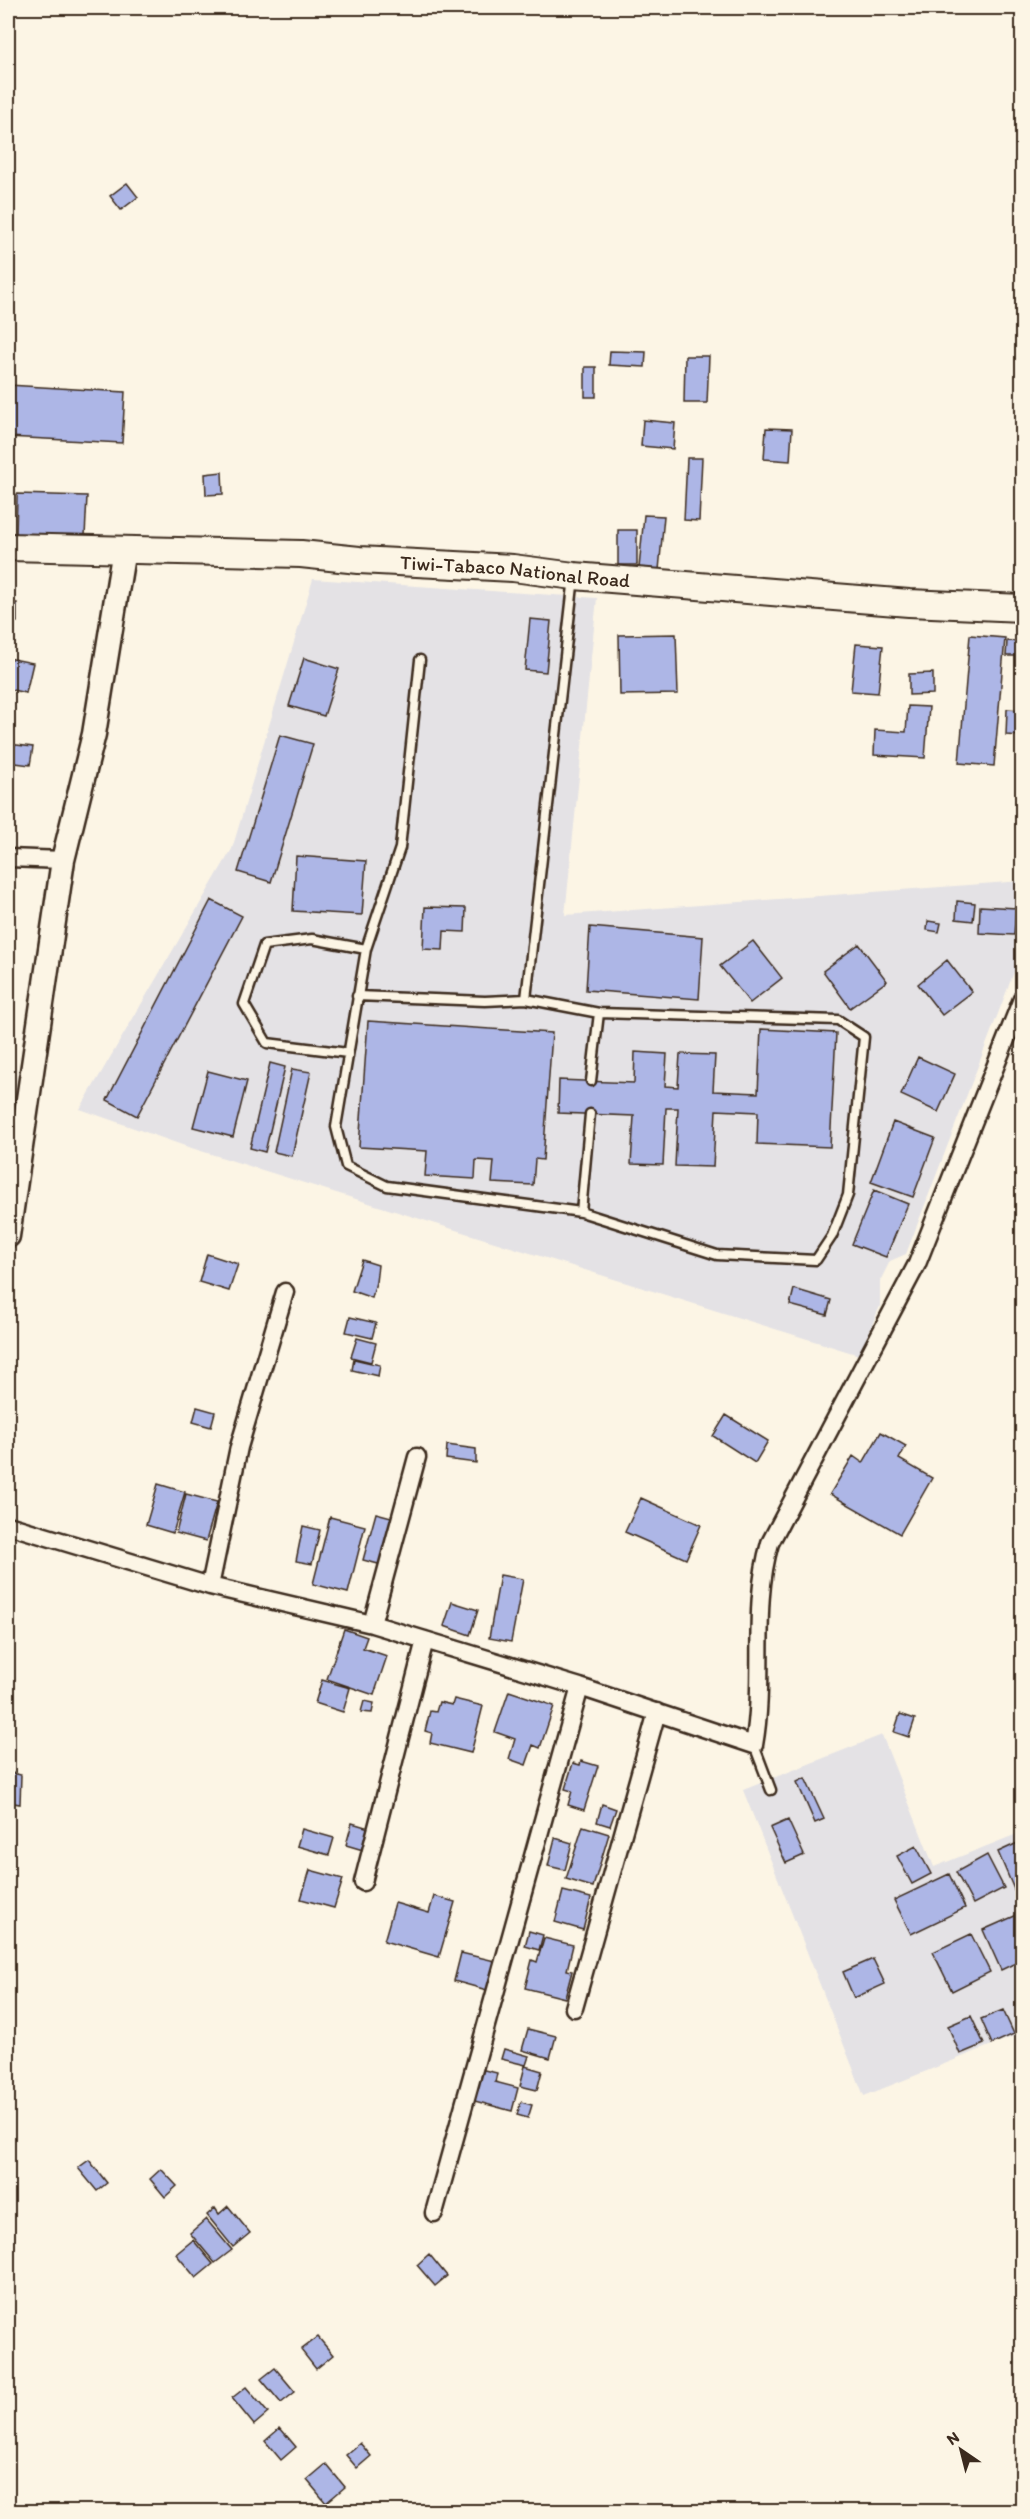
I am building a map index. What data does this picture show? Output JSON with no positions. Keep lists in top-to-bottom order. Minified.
{"streets":{"main road":["Tiwi-Tabaco National Road"]},"north":"top left"}
